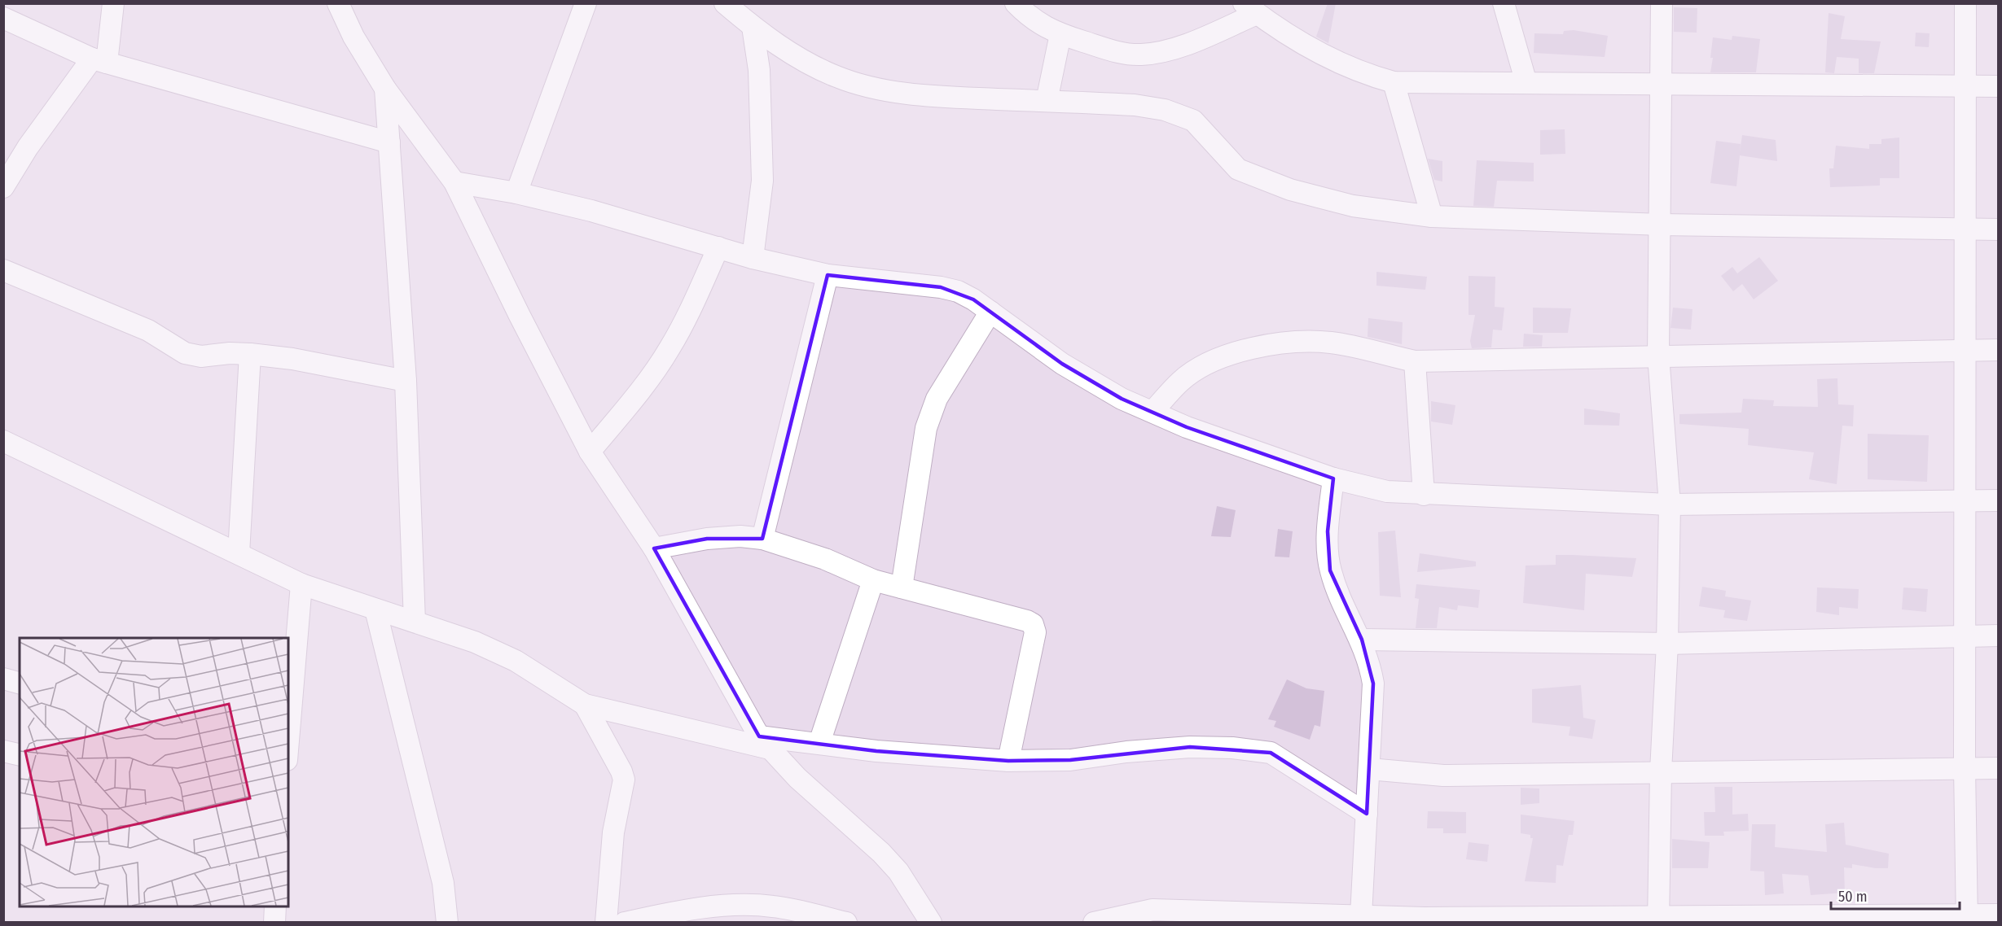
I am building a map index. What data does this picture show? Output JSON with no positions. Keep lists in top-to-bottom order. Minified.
{"scale_bar":"50 m"}
